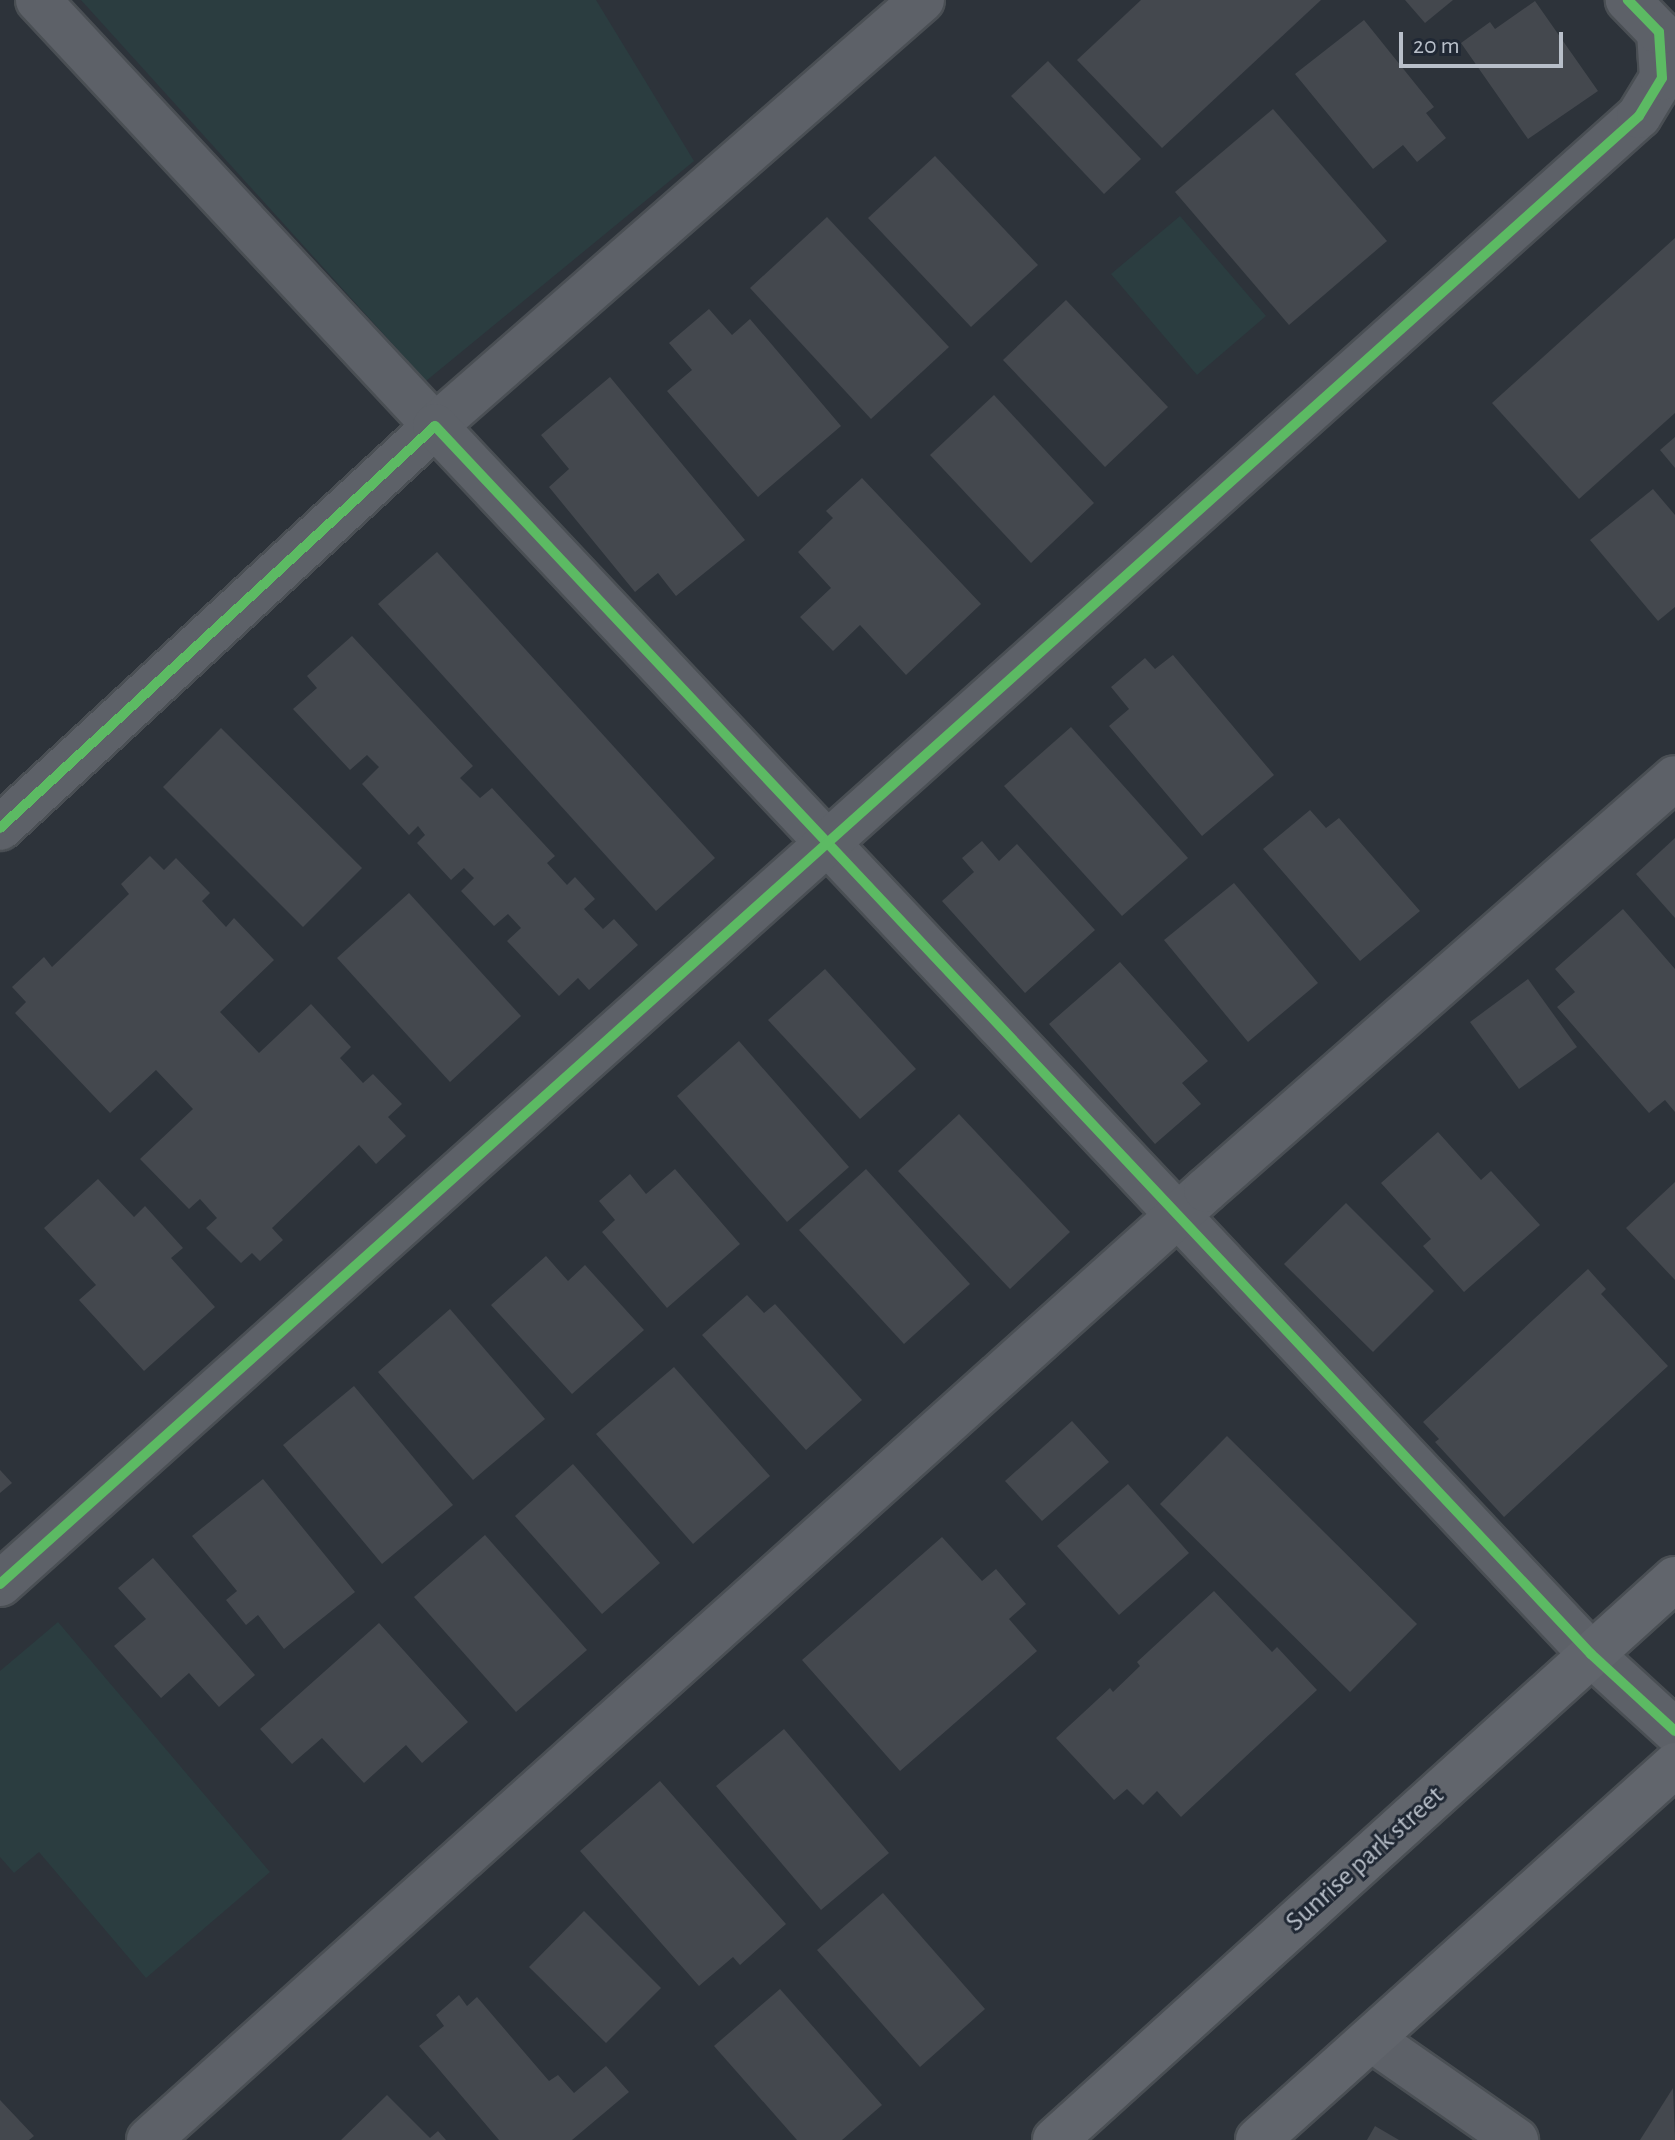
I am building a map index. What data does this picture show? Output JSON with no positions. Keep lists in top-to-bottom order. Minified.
{"streets":{"main road":["Sunrise park street"]},"scale_bar":"20 m"}
